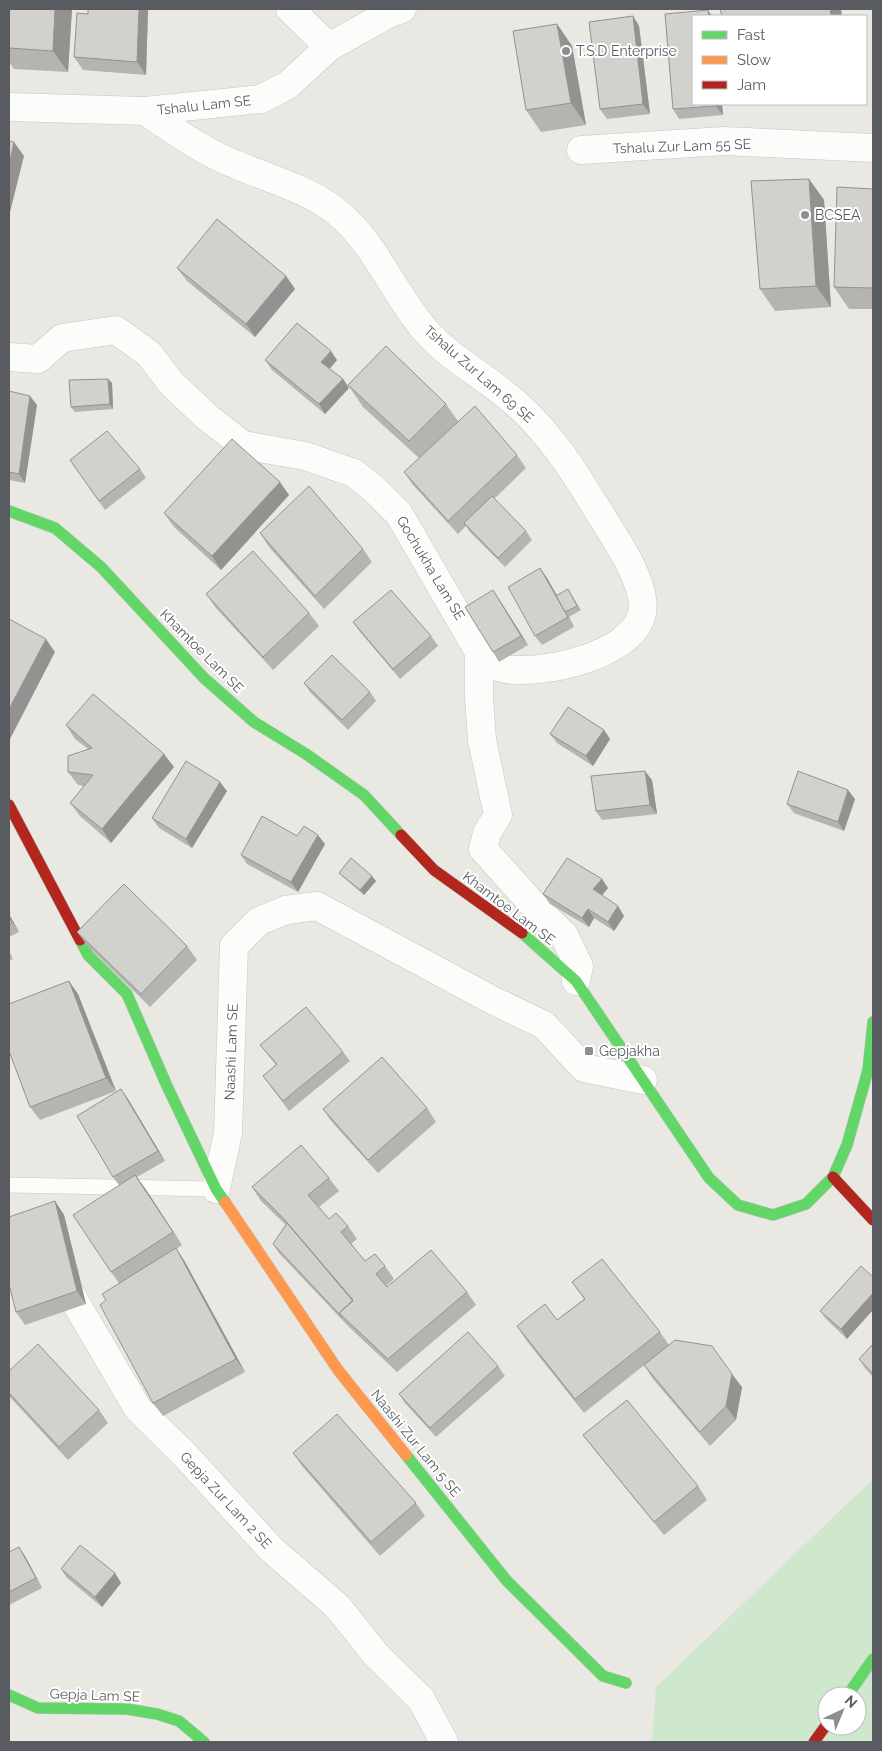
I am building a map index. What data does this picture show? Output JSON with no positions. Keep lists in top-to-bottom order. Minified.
{"streets":{"street":["Tshalu Lam SE","Tshalu Zur Lam 55 SE","Tshalu Zur Lam 69 SE","Gochukha Lam SE","Khamtoe Lam SE","Naashi Lam SE","Naashi Zur Lam 5 SE","Gepja Zur Lam 2 SE","Gepja Lam SE"]},"crossings":[["Tshalu Lam SE","Tshalu Zur Lam 69 SE"],["Tshalu Zur Lam 69 SE","Gochukha Lam SE"],["Khamtoe Lam SE","Naashi Lam SE"],["Naashi Lam SE","Naashi Zur Lam 5 SE"]],"places":{"other":["T.S.D Enterprise","BCSEA"],"transit":["Gepjakha"]},"legend":["Fast","Slow","Jam"],"north":"top right"}
